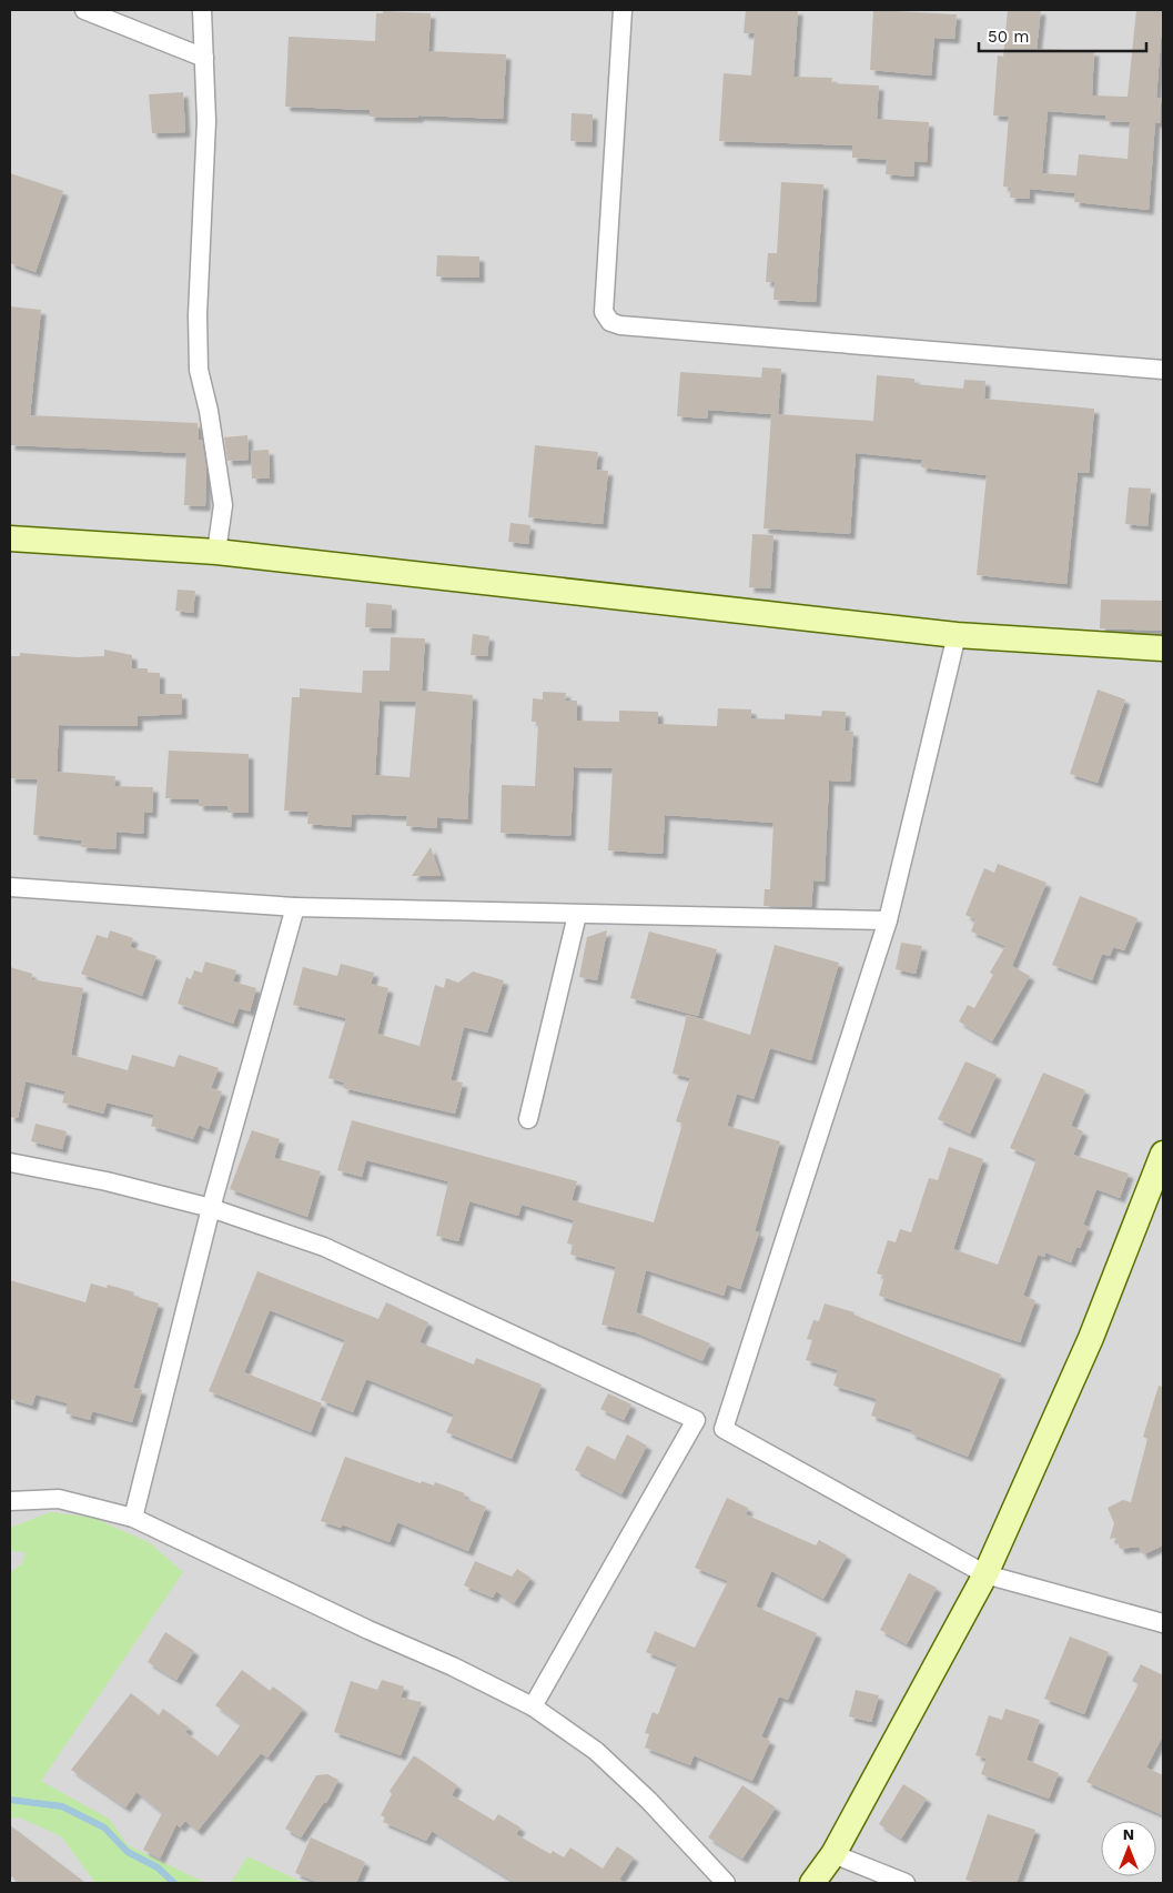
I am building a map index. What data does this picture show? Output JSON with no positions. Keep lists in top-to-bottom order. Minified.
{"scale_bar":"50 m","north":"top"}
